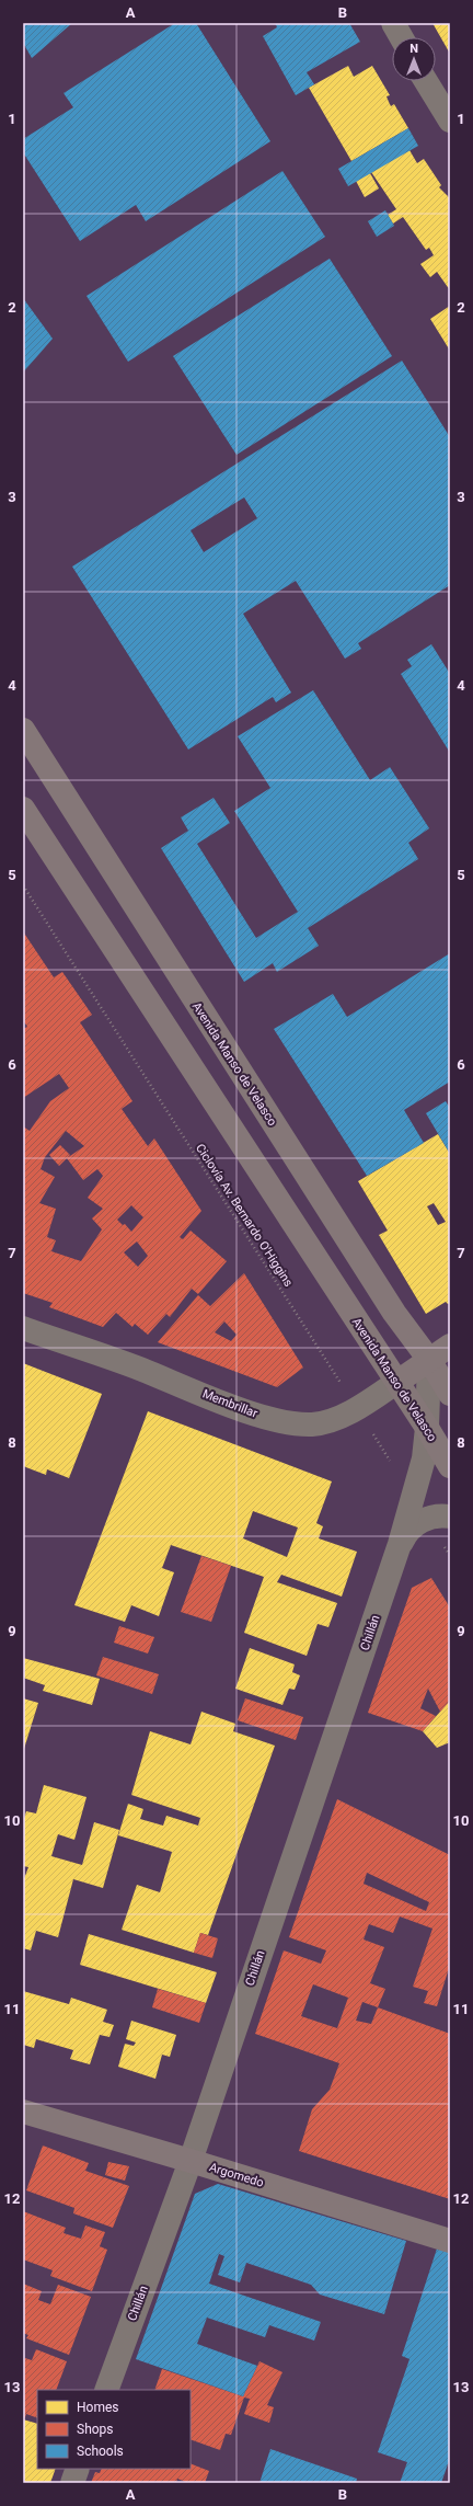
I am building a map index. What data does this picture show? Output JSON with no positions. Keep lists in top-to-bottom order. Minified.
{"streets":{"main road":["Avenida Manso de Velasco","Membrillar","Argomedo"],"street":["Chillán"],"path":["Ciclovía Av. Bernardo O'Higgins"]},"crossings":[["Avenida Manso de Velasco","Membrillar"],["Avenida Manso de Velasco","Chillán"],["Ciclovía Av. Bernardo O'Higgins","Membrillar"],["Ciclovía Av. Bernardo O'Higgins","Chillán"],["Membrillar","Chillán"],["Chillán","Argomedo"]],"legend":["Homes","Shops","Schools"],"north":"top","grid":{"columns":["A","B"],"rows":["1","2","3","4","5","6","7","8","9","10","11","12","13"]}}
